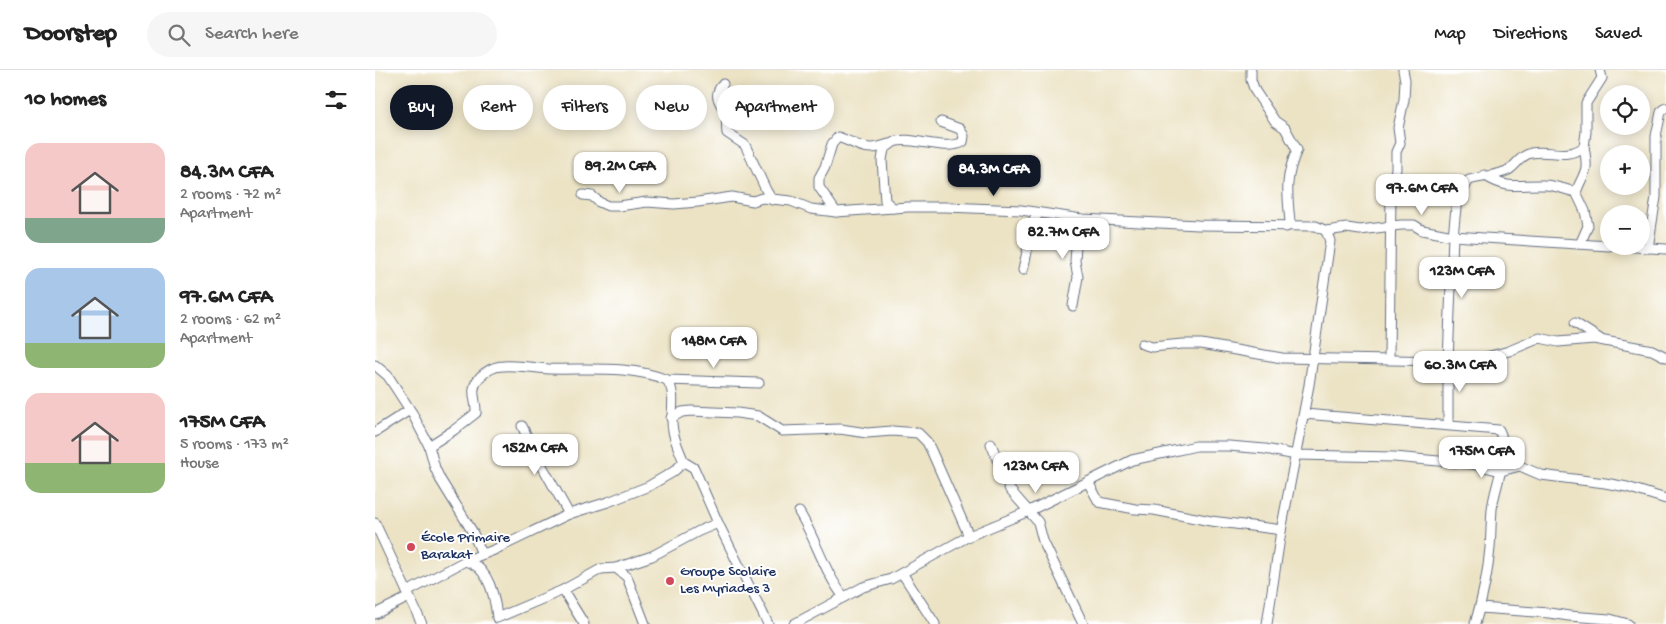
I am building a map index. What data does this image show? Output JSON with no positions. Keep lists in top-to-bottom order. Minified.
{"places":["École Primaire Barakat","Groupe Scolaire Les Myriades 3"],"page":{"header":"Doorstep","search":"Search here","nav":["Map","Directions","Saved"],"heading":"10 homes","map_buttons":["+","−"],"chip":["Buy","Rent","Filters","New","Apartment"],"list":[{"name":"84.3M CFA","note":"2 rooms · 72 m² · Apartment"},{"name":"97.6M CFA","note":"2 rooms · 62 m² · Apartment"},{"name":"175M CFA","note":"5 rooms · 173 m² · House"}],"price":["89.2M CFA","84.3M CFA","97.6M CFA","82.7M CFA","123M CFA","148M CFA","60.3M CFA","152M CFA","175M CFA","123M CFA"]}}
